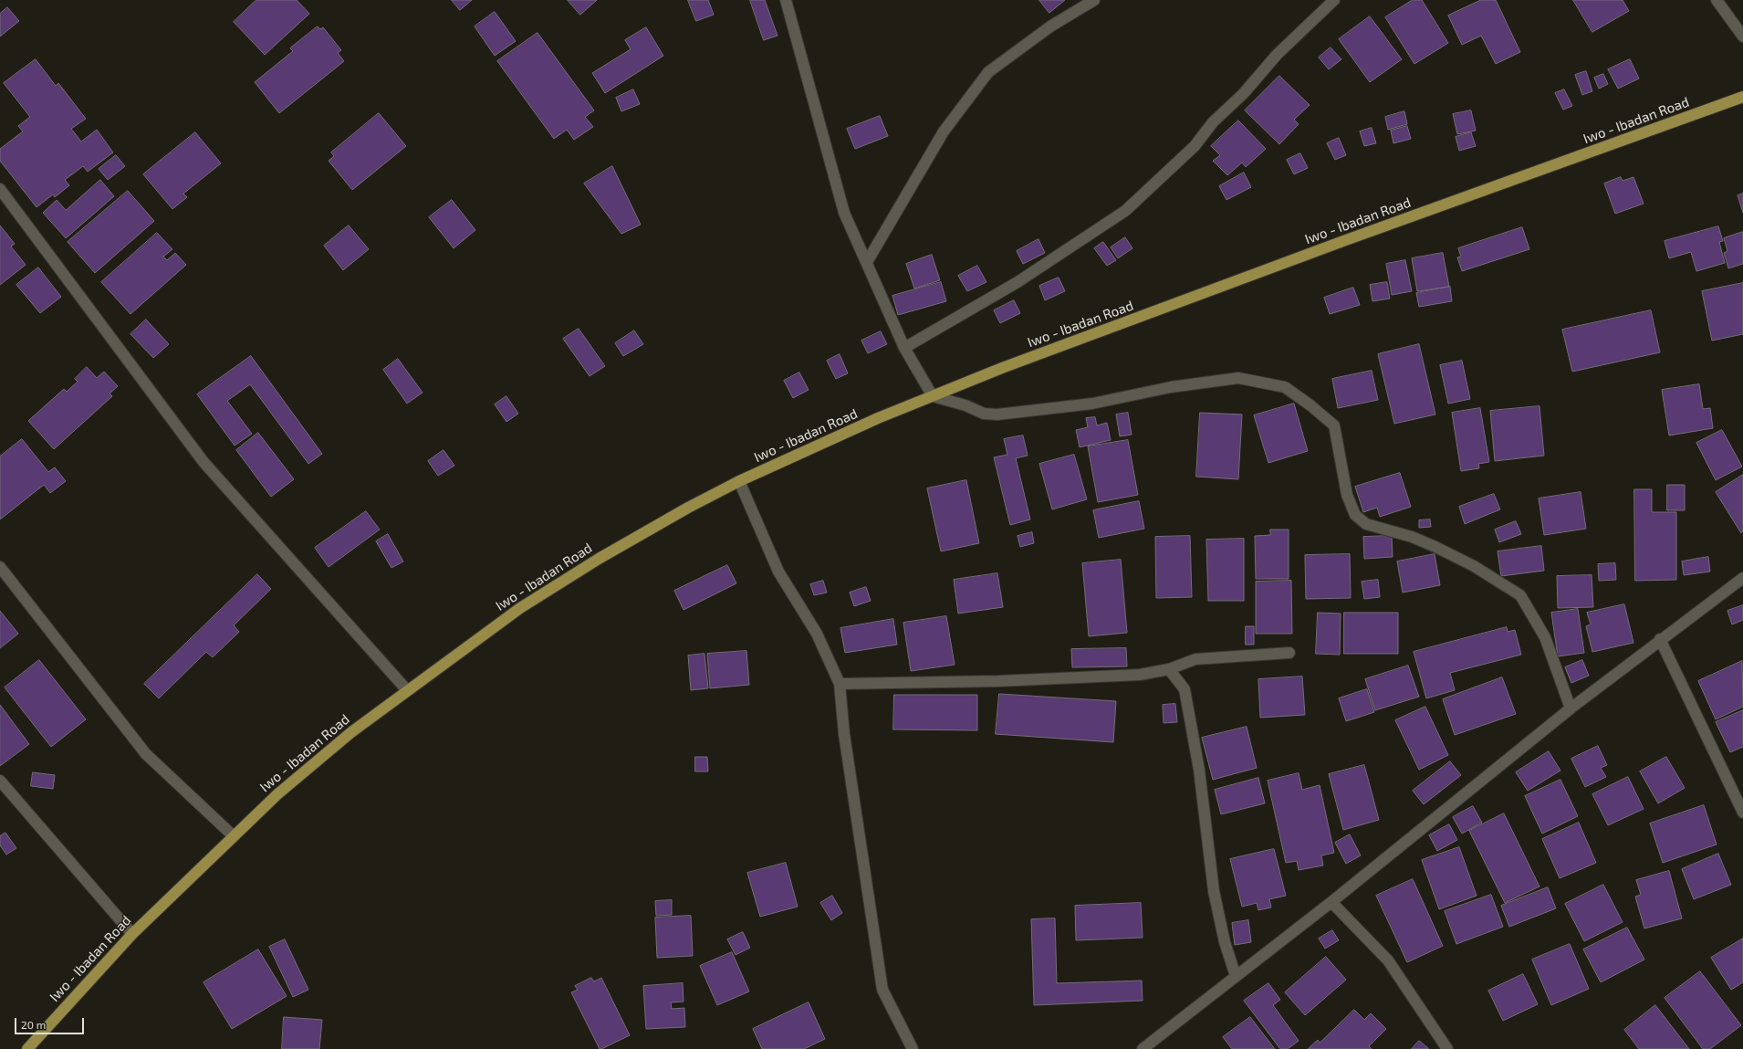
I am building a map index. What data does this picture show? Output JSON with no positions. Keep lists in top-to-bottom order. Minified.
{"streets":{"main road":["Iwo - Ibadan Road"]},"scale_bar":"20 m"}
